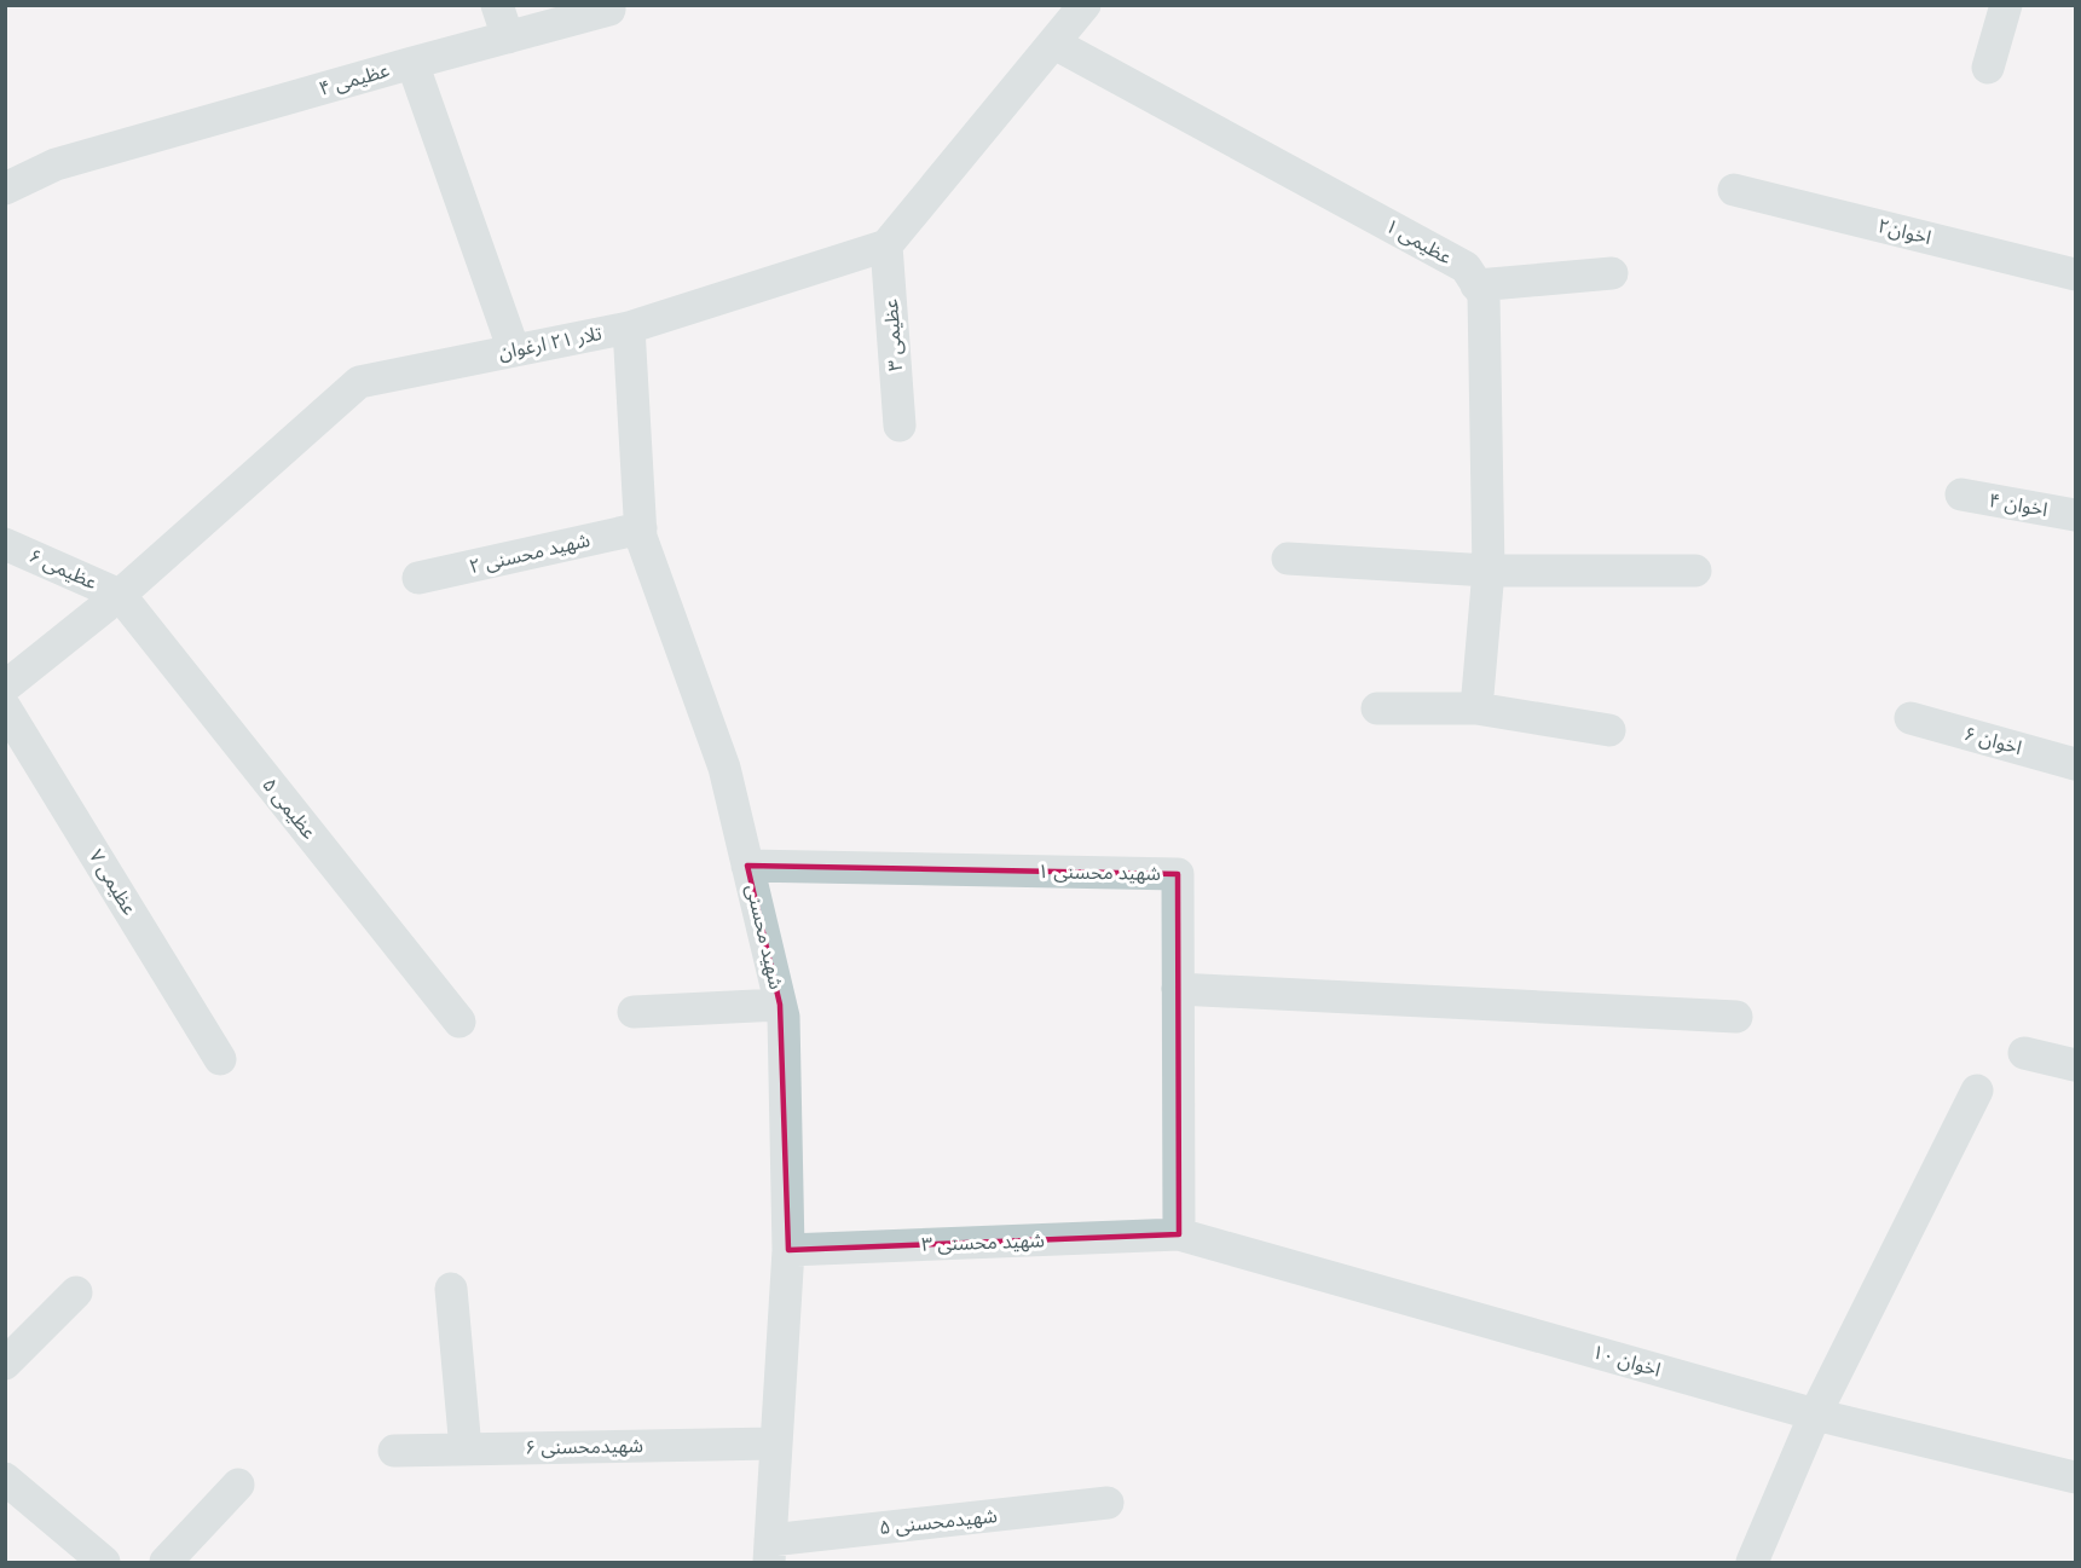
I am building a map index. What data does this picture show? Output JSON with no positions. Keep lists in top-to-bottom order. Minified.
{"streets":{"street":["عظیمی ۴","اخوان۲","عظیمی ۱","عظیمی ۳","تلار ۲۱ ارغوان","اخوان ۴","شهید محسنی ۲","عظیمی ۶","اخوان ۶","عظیمی ۵","شهید محسنی ۱","عظیمی ۷","شهید محسنی","شهید محسنی ۳","اخوان ۱۰","شهیدمحسنی ۶","شهیدمحسنی ۵"]},"crossings":[["عظیمی ۴","تلار ۲۱ ارغوان"],["عظیمی ۳","تلار ۲۱ ارغوان"],["تلار ۲۱ ارغوان","عظیمی ۶"],["تلار ۲۱ ارغوان","عظیمی ۵"],["تلار ۲۱ ارغوان","شهید محسنی"],["شهید محسنی ۲","شهید محسنی"],["عظیمی ۶","عظیمی ۵"],["شهید محسنی ۱","شهید محسنی"],["شهید محسنی ۱","شهید محسنی ۳"],["شهید محسنی ۱","اخوان ۱۰"],["شهید محسنی","شهید محسنی ۳"],["شهید محسنی","شهیدمحسنی ۶"],["شهید محسنی","شهیدمحسنی ۵"],["شهید محسنی ۳","اخوان ۱۰"]]}
